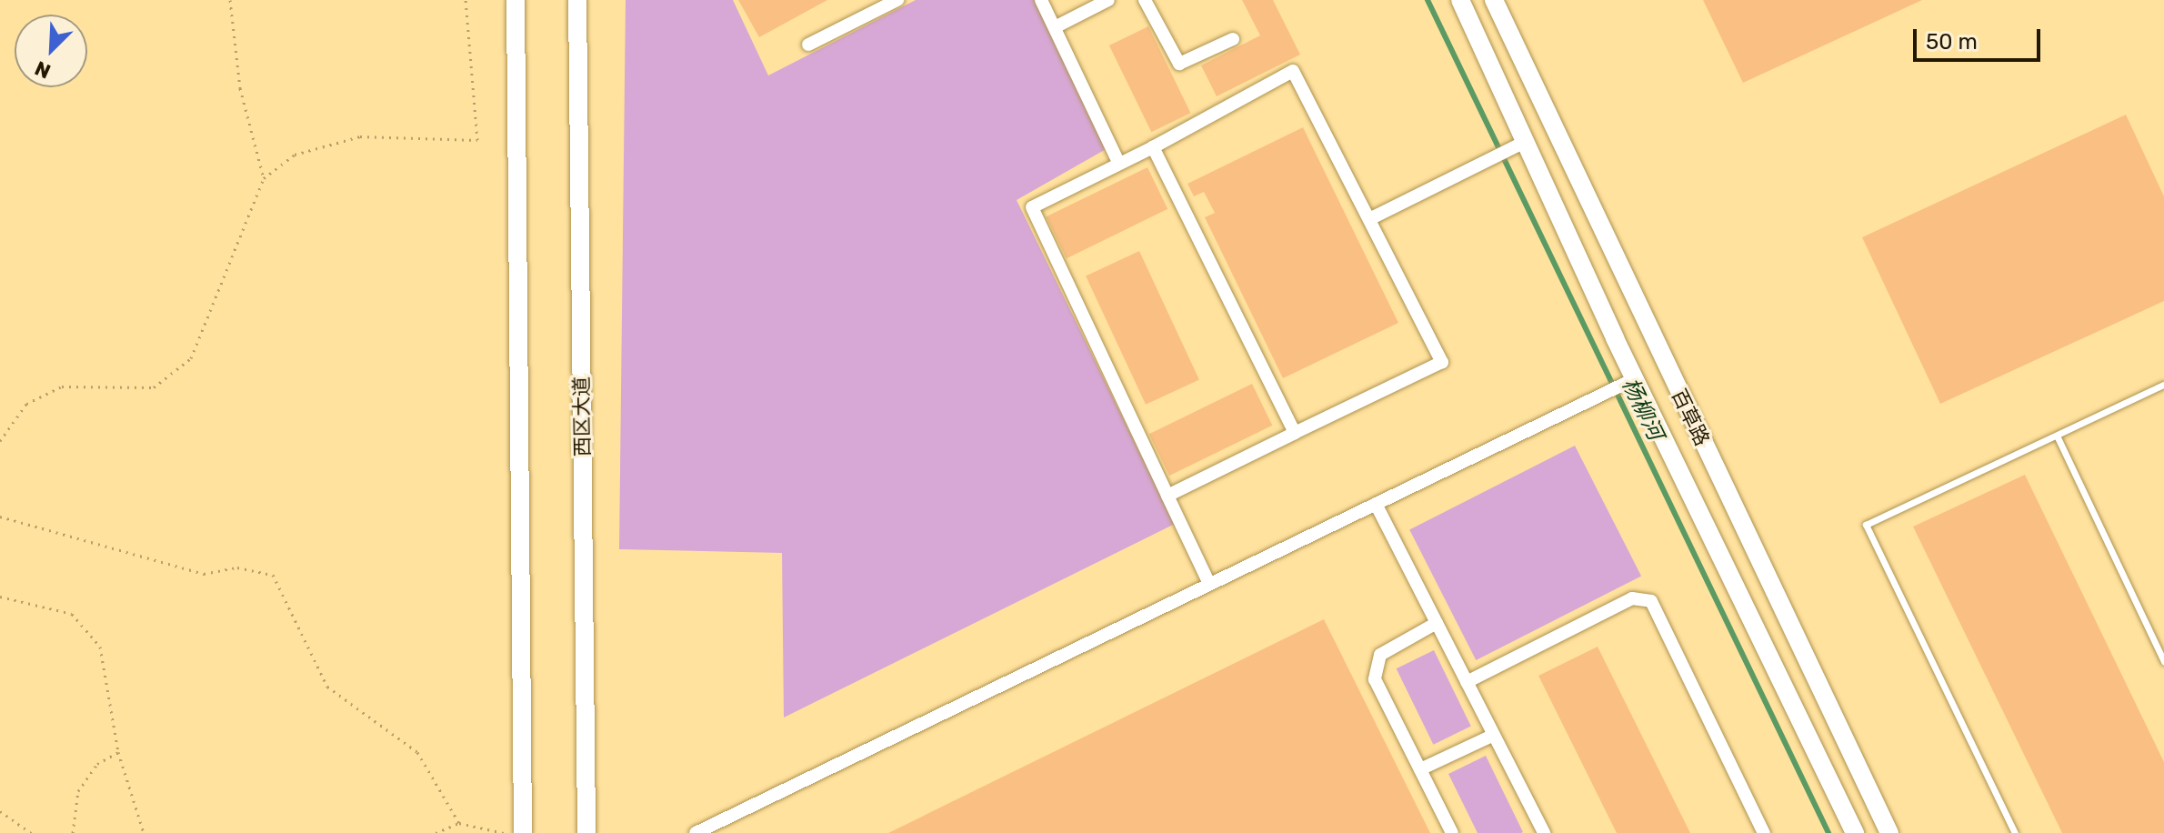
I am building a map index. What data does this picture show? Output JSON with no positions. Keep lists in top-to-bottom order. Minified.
{"streets":{"street":["西区大道","百草路"]},"water":["杨柳河"],"scale_bar":"50 m","north":"bottom left"}
